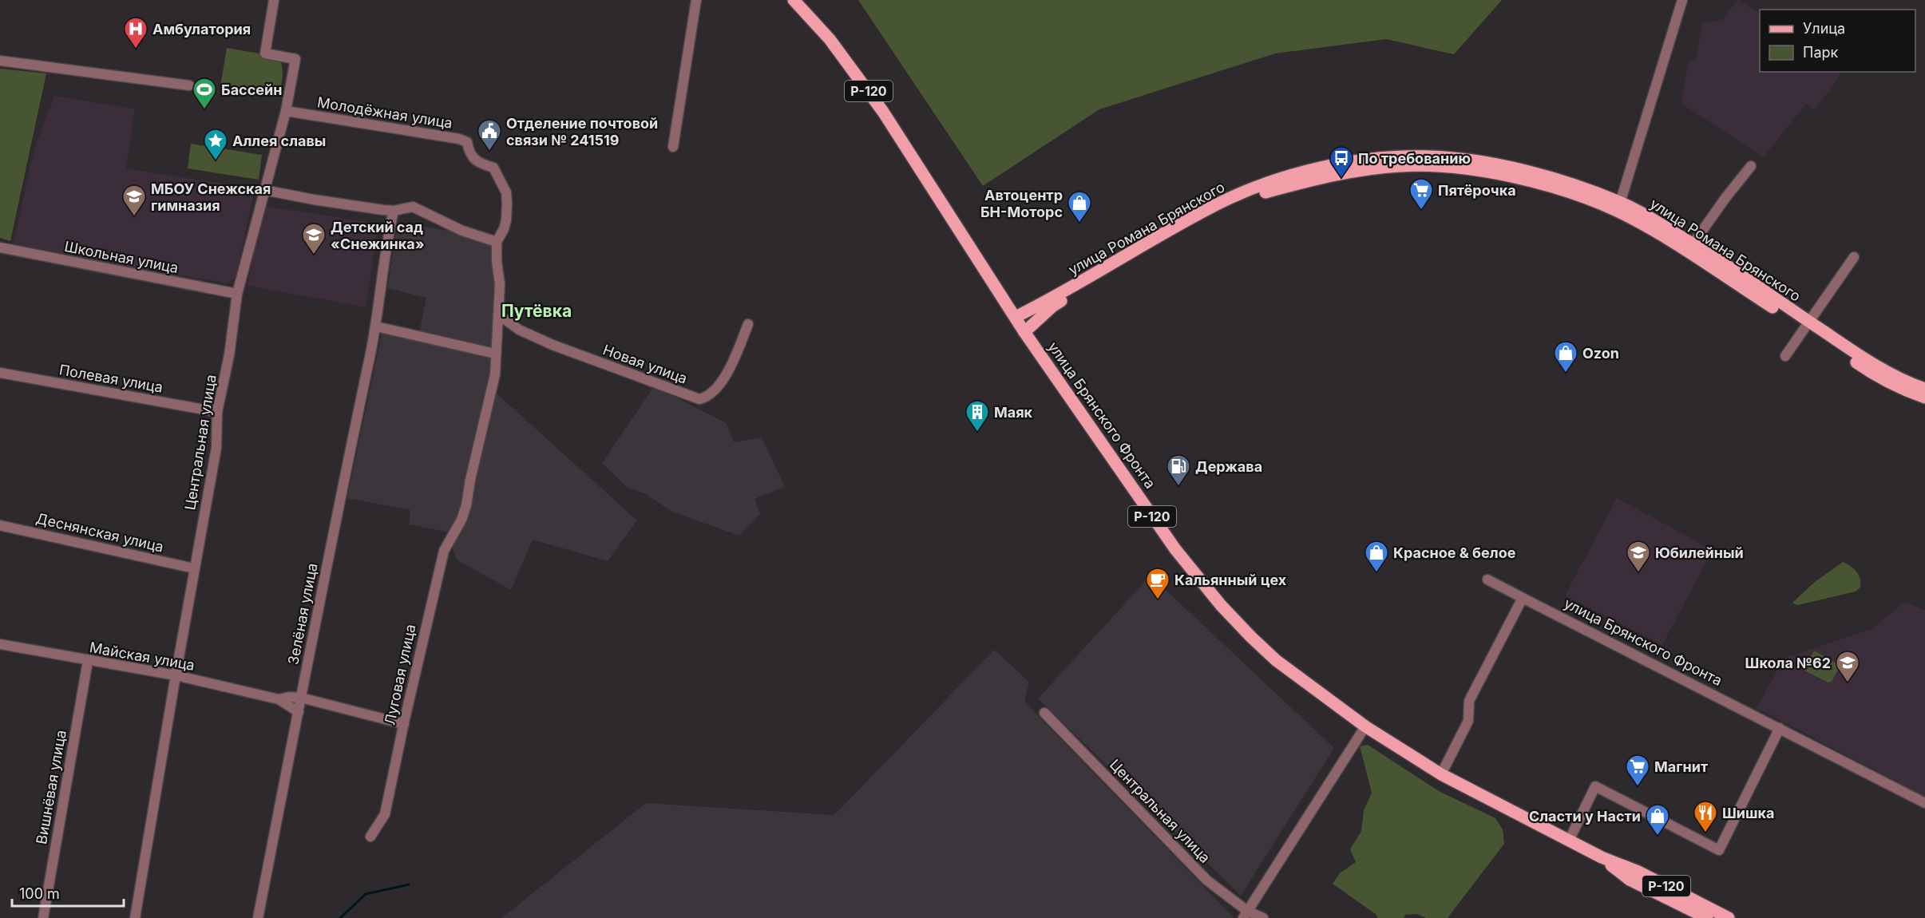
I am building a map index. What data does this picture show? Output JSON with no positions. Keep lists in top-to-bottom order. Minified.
{"streets":{"main road":["Р-120","улица Романа Брянского","улица Брянского Фронта"],"street":["Молодёжная улица","Школьная улица","Новая улица","Полевая улица","Центральная улица","Деснянская улица","Зелёная улица","Майская улица","Луговая улица","Вишнёвая улица"]},"crossings":[["Р-120","улица Романа Брянского"],["Р-120","улица Брянского Фронта"],["Молодёжная улица","Центральная улица"],["Молодёжная улица","Луговая улица"],["улица Романа Брянского","улица Брянского Фронта"],["Школьная улица","Центральная улица"],["Новая улица","Луговая улица"],["Полевая улица","Центральная улица"],["Центральная улица","Деснянская улица"],["Центральная улица","Майская улица"],["Майская улица","Вишнёвая улица"]],"districts":["Путёвка"],"places":{"hospital":["Амбулатория"],"sports":["Бассейн"],"public building":["Отделение почтовой связи № 241519"],"place":["Аллея славы"],"bus stop":["По требованию"],"supermarket":["Пятёрочка","Магнит"],"school or university":["МБОУ Снежская гимназия","Детский сад «Снежинка»","Юбилейный","Школа №62"],"shop":["Автоцентр БН-Моторс","Ozon","Красное & белое","Сласти у Насти"],"building":["Маяк"],"fuel station":["Держава"],"cafe":["Кальянный цех"],"restaurant":["Шишка"]},"legend":["Улица","Парк"],"scale_bar":"100 m"}
